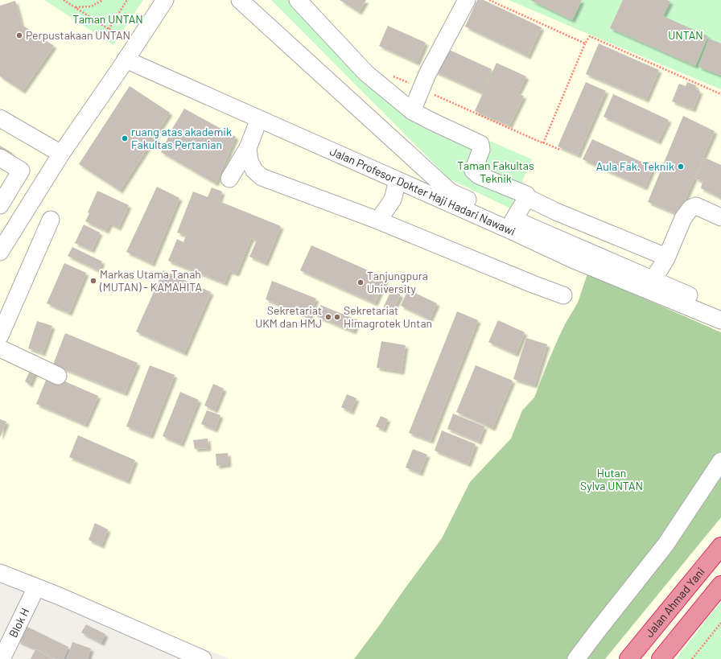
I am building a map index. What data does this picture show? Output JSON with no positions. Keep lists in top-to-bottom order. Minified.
{"streets":{"highway":["Jalan Ahmad Yani"],"street":["Jalan Profesor Dokter Haji Hadari Nawawi","Blok H"]},"parks":["Taman UNTAN","UNTAN","Taman Fakultas Teknik","Hutan Sylva UNTAN"],"places":["Perpustakaan UNTAN","ruang atas akademik Fakultas Pertanian","Aula Fak. Teknik","Markas Utama Tanah (MUTAN) - KAMAHITA","Tanjungpura University","Sekretariat UKM dan HMJ","Sekretariat Himagrotek Untan"]}
